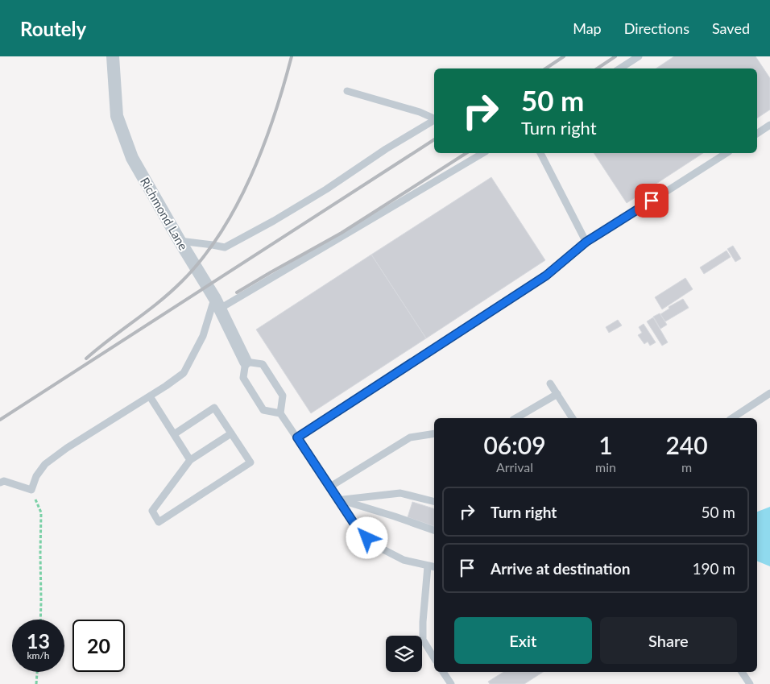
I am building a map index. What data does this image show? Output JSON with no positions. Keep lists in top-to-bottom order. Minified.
{"streets":{"street":["Richmond Lane"]},"page":{"header":"Routely","nav":["Map","Directions","Saved"],"turn":["50 m","Turn right"],"eta":["06:09","Arrival","1","min","240","m"],"list":[{"name":"Turn right","value":"50 m"},{"name":"Arrive at destination","value":"190 m"}],"buttons":["Exit","Share"],"speed":"13 km/h","limit":"20"}}
